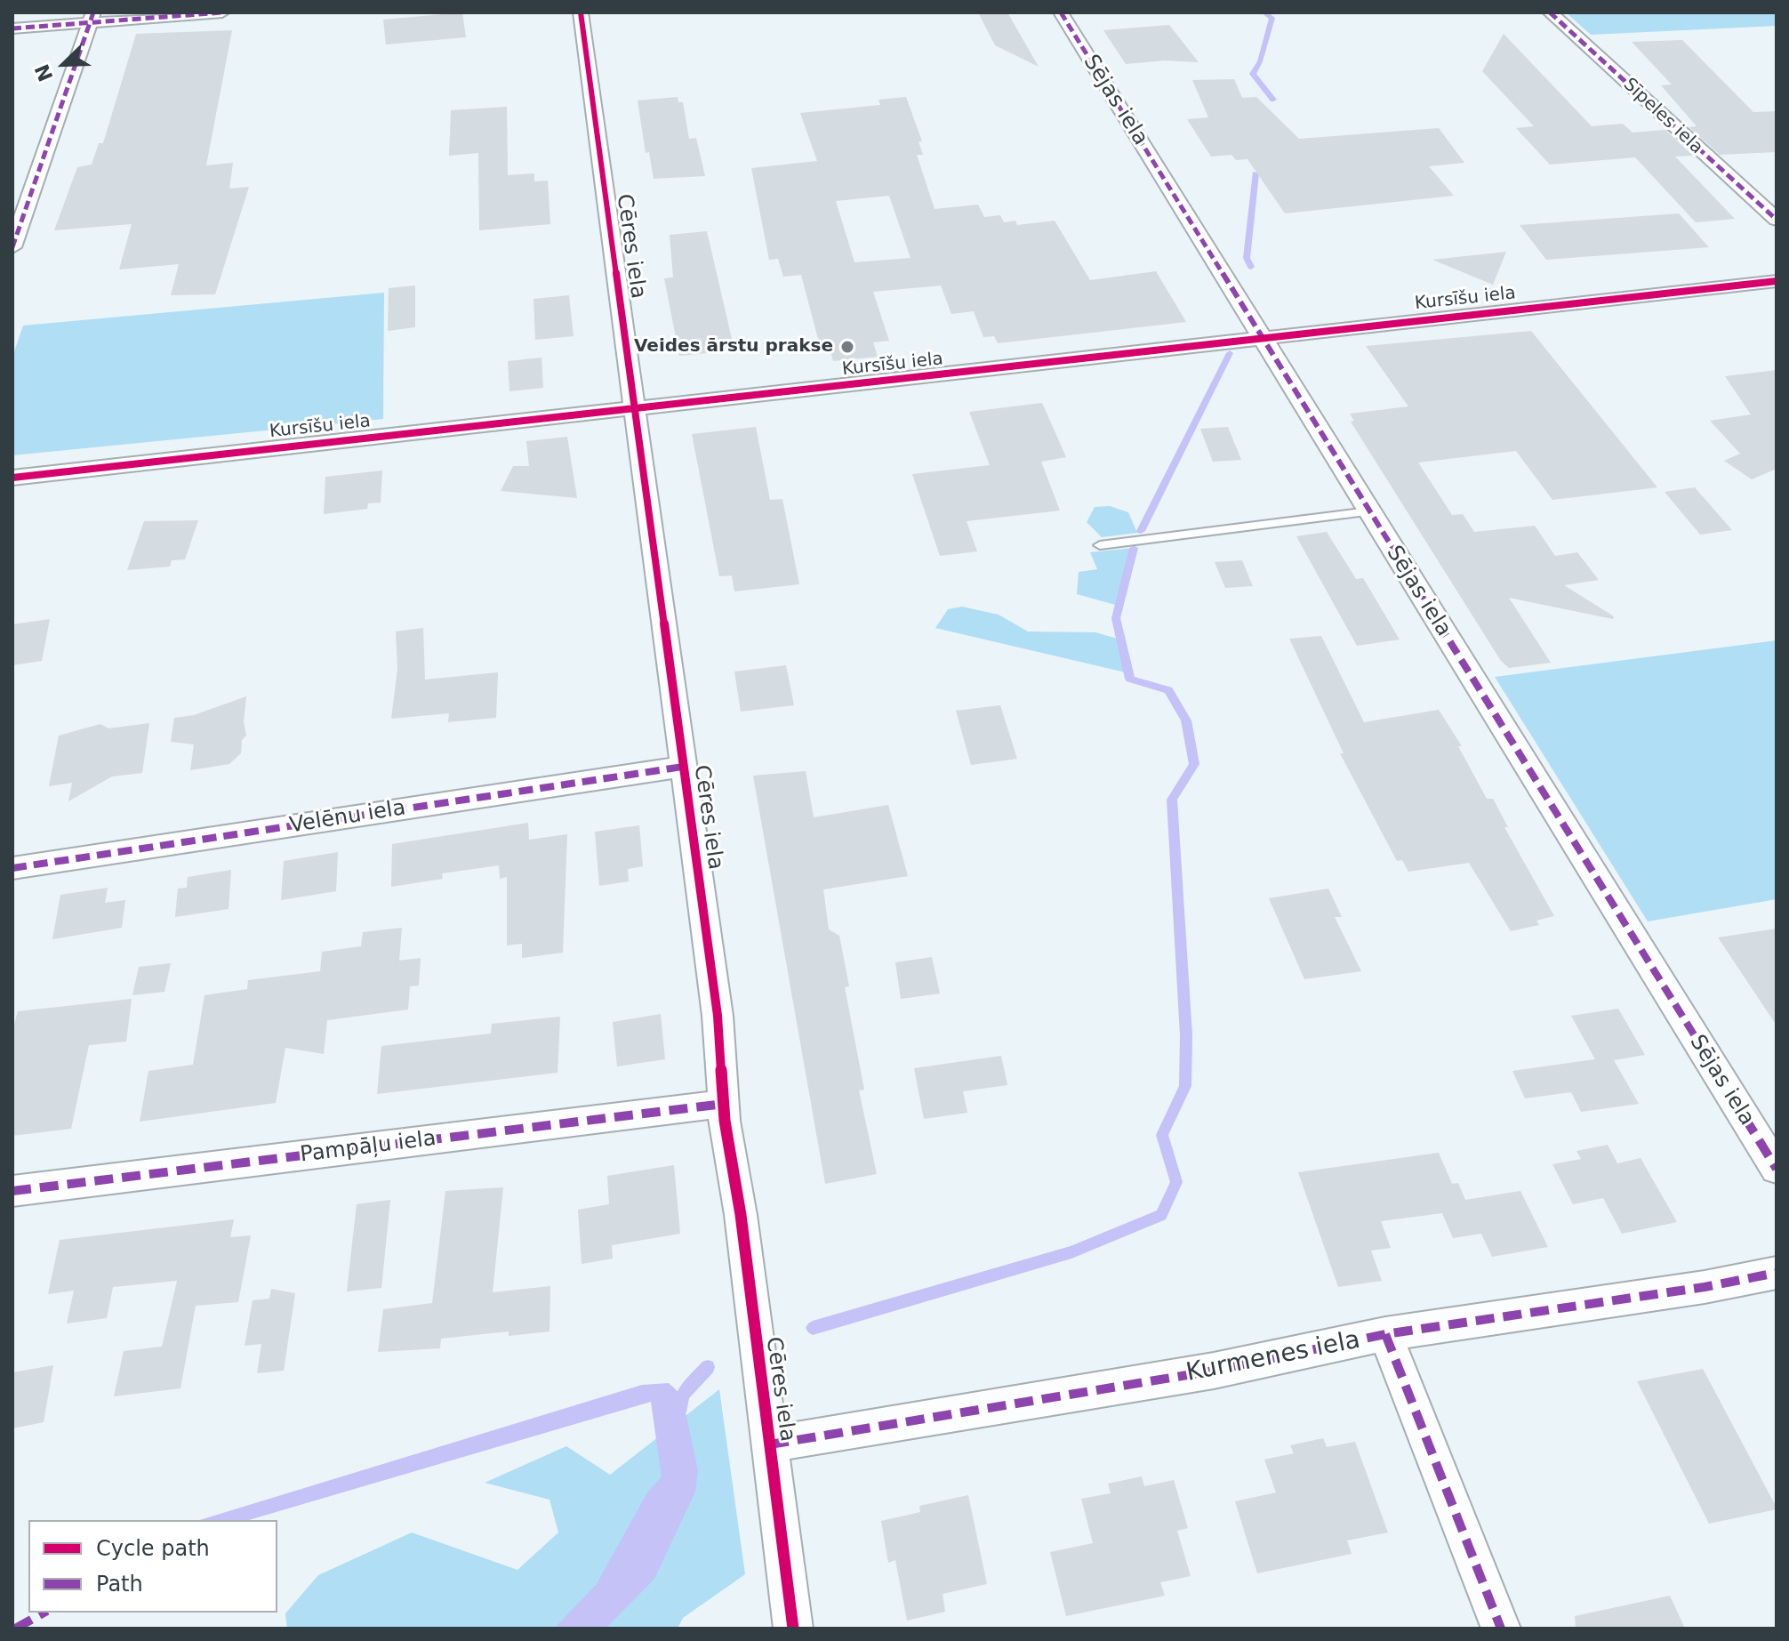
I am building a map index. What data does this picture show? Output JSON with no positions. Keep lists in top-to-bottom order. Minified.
{"streets":{"street":["Sējas iela","Sīpeles iela","Cēres iela","Kursīšu iela","Velēnu iela","Pampāļu iela","Kurmenes iela"]},"crossings":[["Sējas iela","Kursīšu iela"],["Cēres iela","Kursīšu iela"],["Cēres iela","Velēnu iela"],["Cēres iela","Pampāļu iela"],["Cēres iela","Kurmenes iela"]],"places":["Veides ārstu prakse"],"legend":["Cycle path","Path"],"north":"bottom left"}
